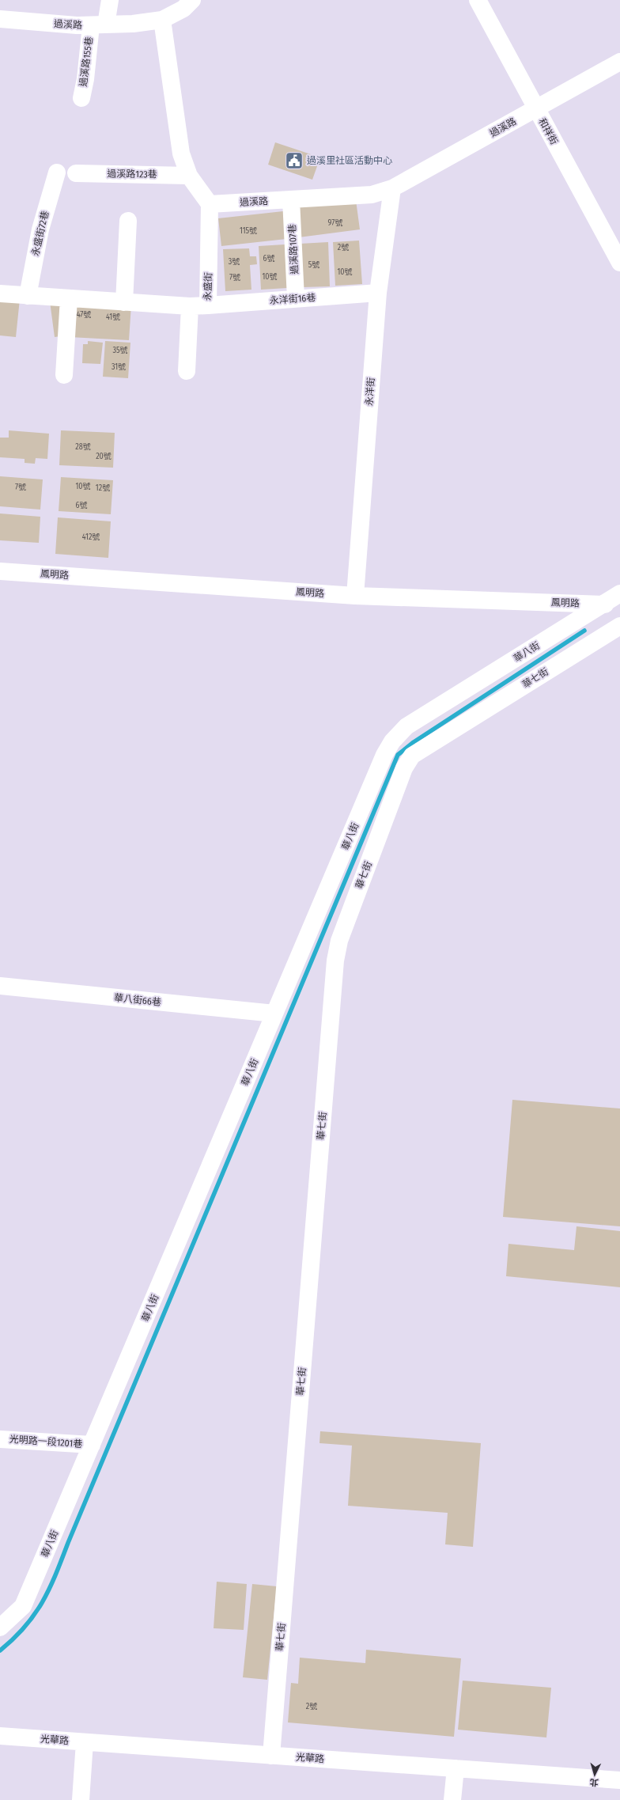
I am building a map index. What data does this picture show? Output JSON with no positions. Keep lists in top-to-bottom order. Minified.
{"streets":{"street":["過溪路","過溪路155巷","和祥街","過溪路123巷","永盛街72巷","過溪路107巷","永盛街","永洋街16巷","永洋街","鳳明路","華八街","華七街","華八街66巷","光明路一段1201巷","光華路"]},"crossings":[["過溪路","過溪路155巷"],["過溪路","和祥街"],["過溪路","過溪路107巷"],["過溪路","永盛街"],["過溪路","永洋街"],["永盛街72巷","永盛街"],["過溪路107巷","永洋街16巷"],["永盛街","永洋街16巷"],["永洋街16巷","永洋街"],["永洋街","鳳明路"],["鳳明路","華八街"],["華八街","華八街66巷"],["華八街","光明路一段1201巷"],["華七街","光華路"]],"places":{"public building":["過溪里社區活動中心"]},"house_numbers":["97號","115號","2號","6號","3號","5號","10號","10號","7號","47號","41號","35號","31號","28號","20號","10號","7號","12號","6號","412號","2號"],"north":"bottom"}
